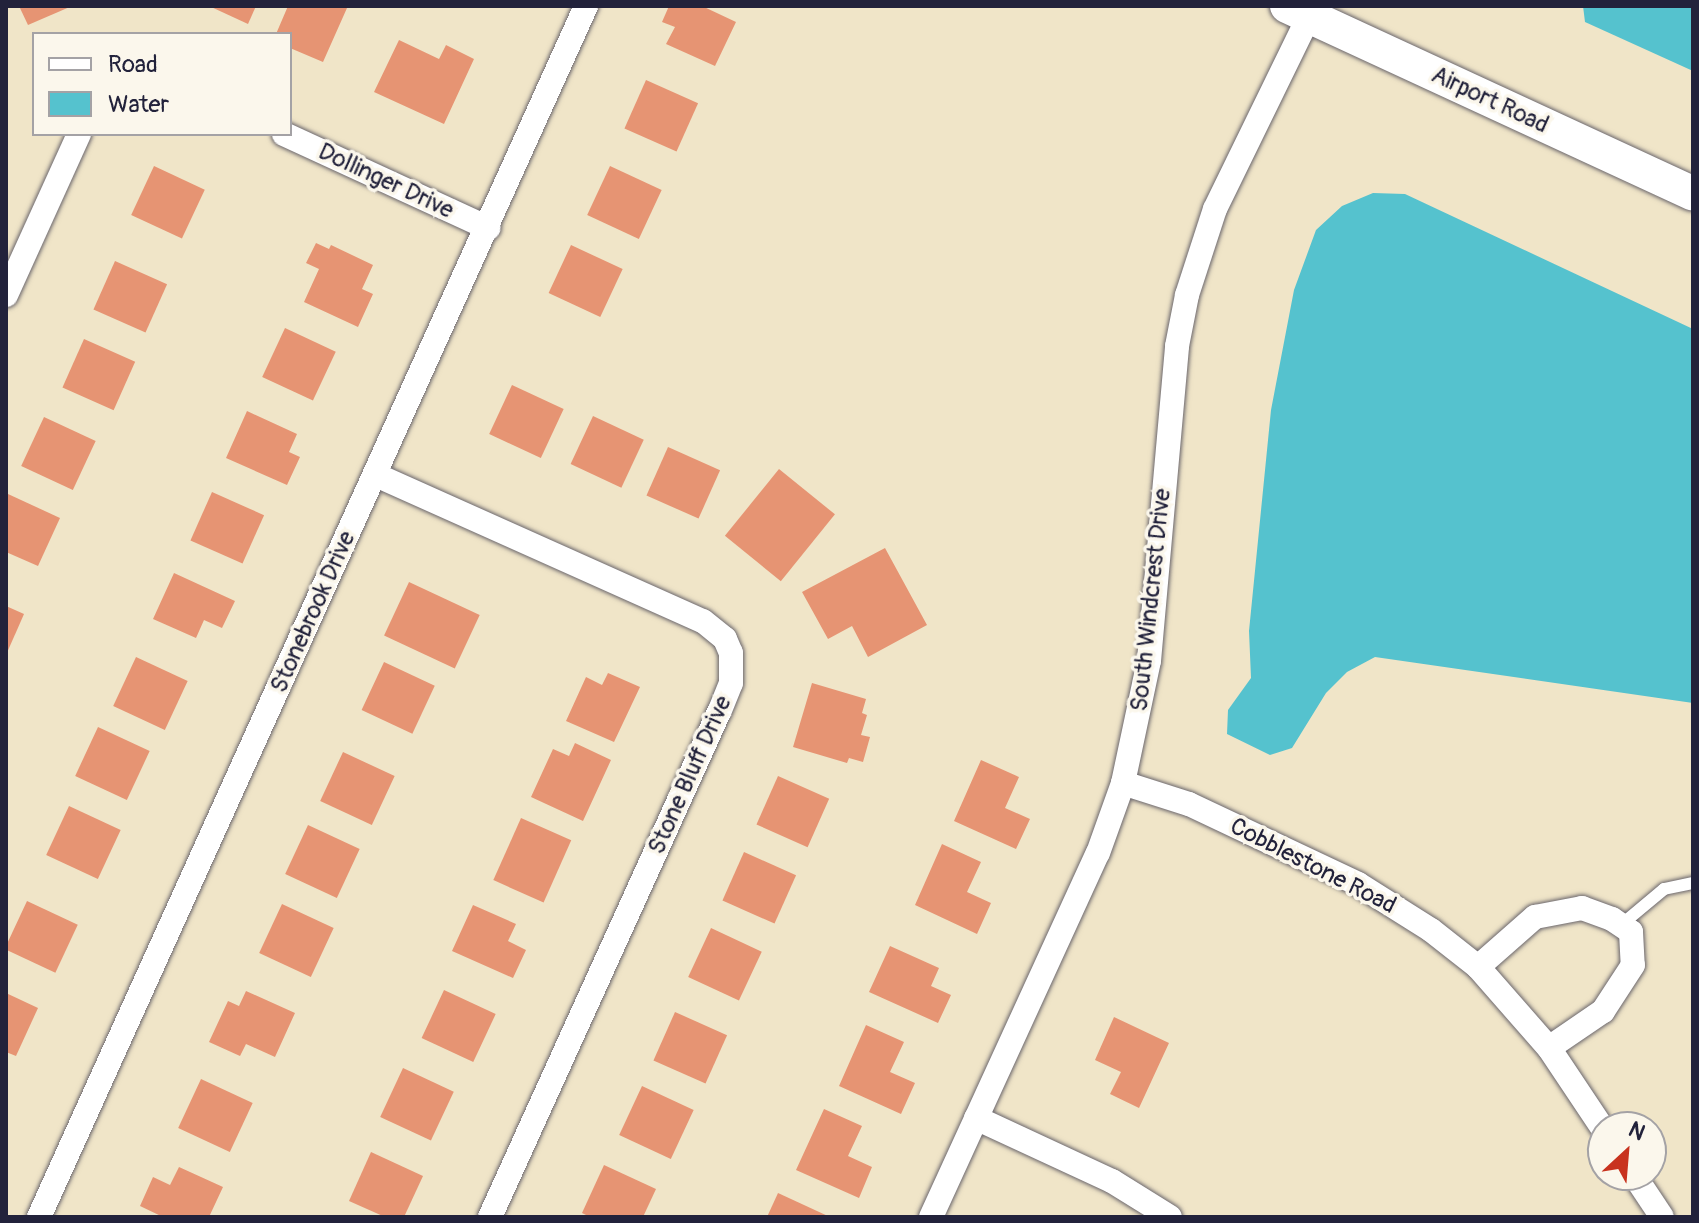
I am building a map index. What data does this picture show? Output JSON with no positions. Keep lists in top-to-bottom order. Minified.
{"streets":{"main road":["Airport Road"],"street":["Dollinger Drive","South Windcrest Drive","Stonebrook Drive","Stone Bluff Drive","Cobblestone Road"]},"crossings":[["Airport Road","South Windcrest Drive"],["Dollinger Drive","Stonebrook Drive"],["South Windcrest Drive","Cobblestone Road"],["Stonebrook Drive","Stone Bluff Drive"]],"legend":["Road","Water"],"north":"top right"}
